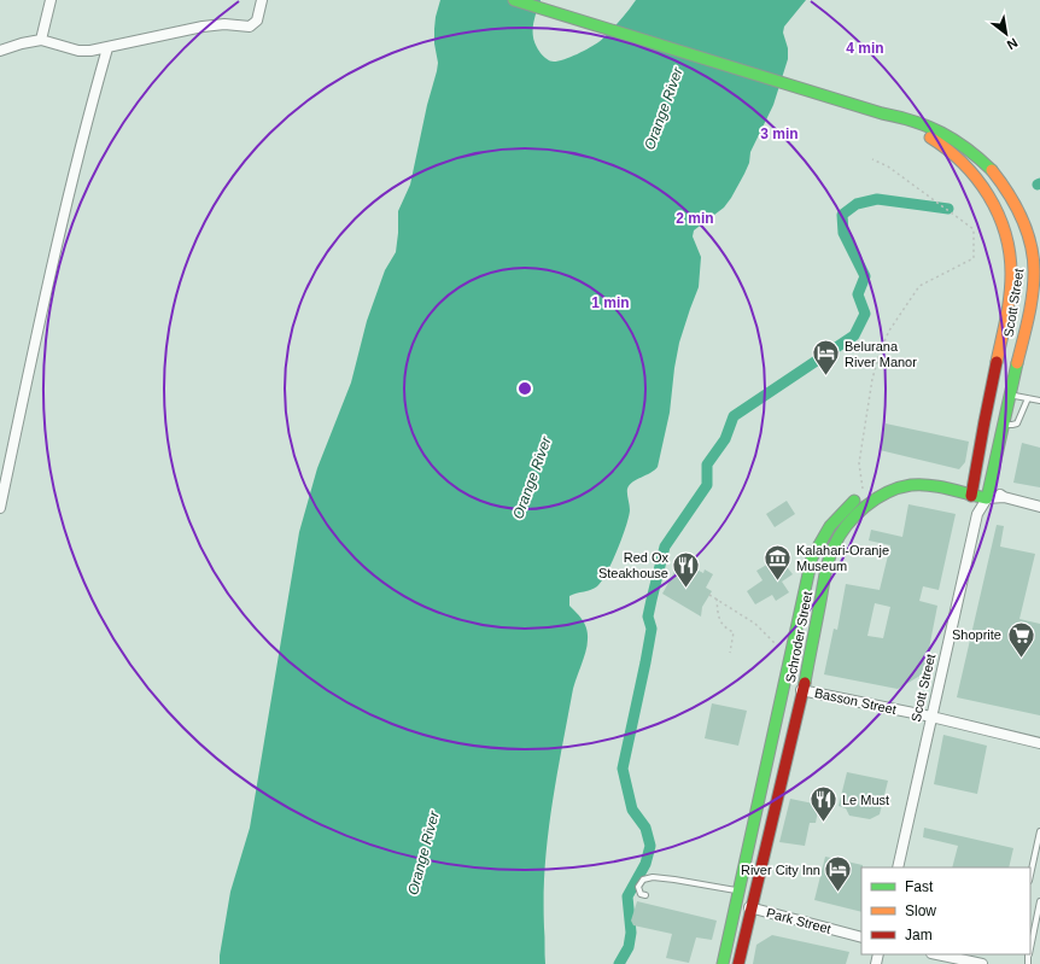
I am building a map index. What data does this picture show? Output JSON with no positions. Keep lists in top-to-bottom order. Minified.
{"streets":{"highway":["Scott Street","Schroder Street"],"street":["Basson Street","Park Street"]},"crossings":[["Scott Street","Schroder Street"],["Scott Street","Basson Street"],["Schroder Street","Basson Street"],["Schroder Street","Park Street"]],"water":["Orange River"],"places":{"hotel":["Belurana River Manor","River City Inn"],"museum":["Kalahari-Oranje Museum"],"restaurant":["Red Ox Steakhouse","Le Must"],"supermarket":["Shoprite"]},"legend":["Fast","Slow","Jam"],"north":"bottom right","rings":["4 min","3 min","2 min","1 min"]}
